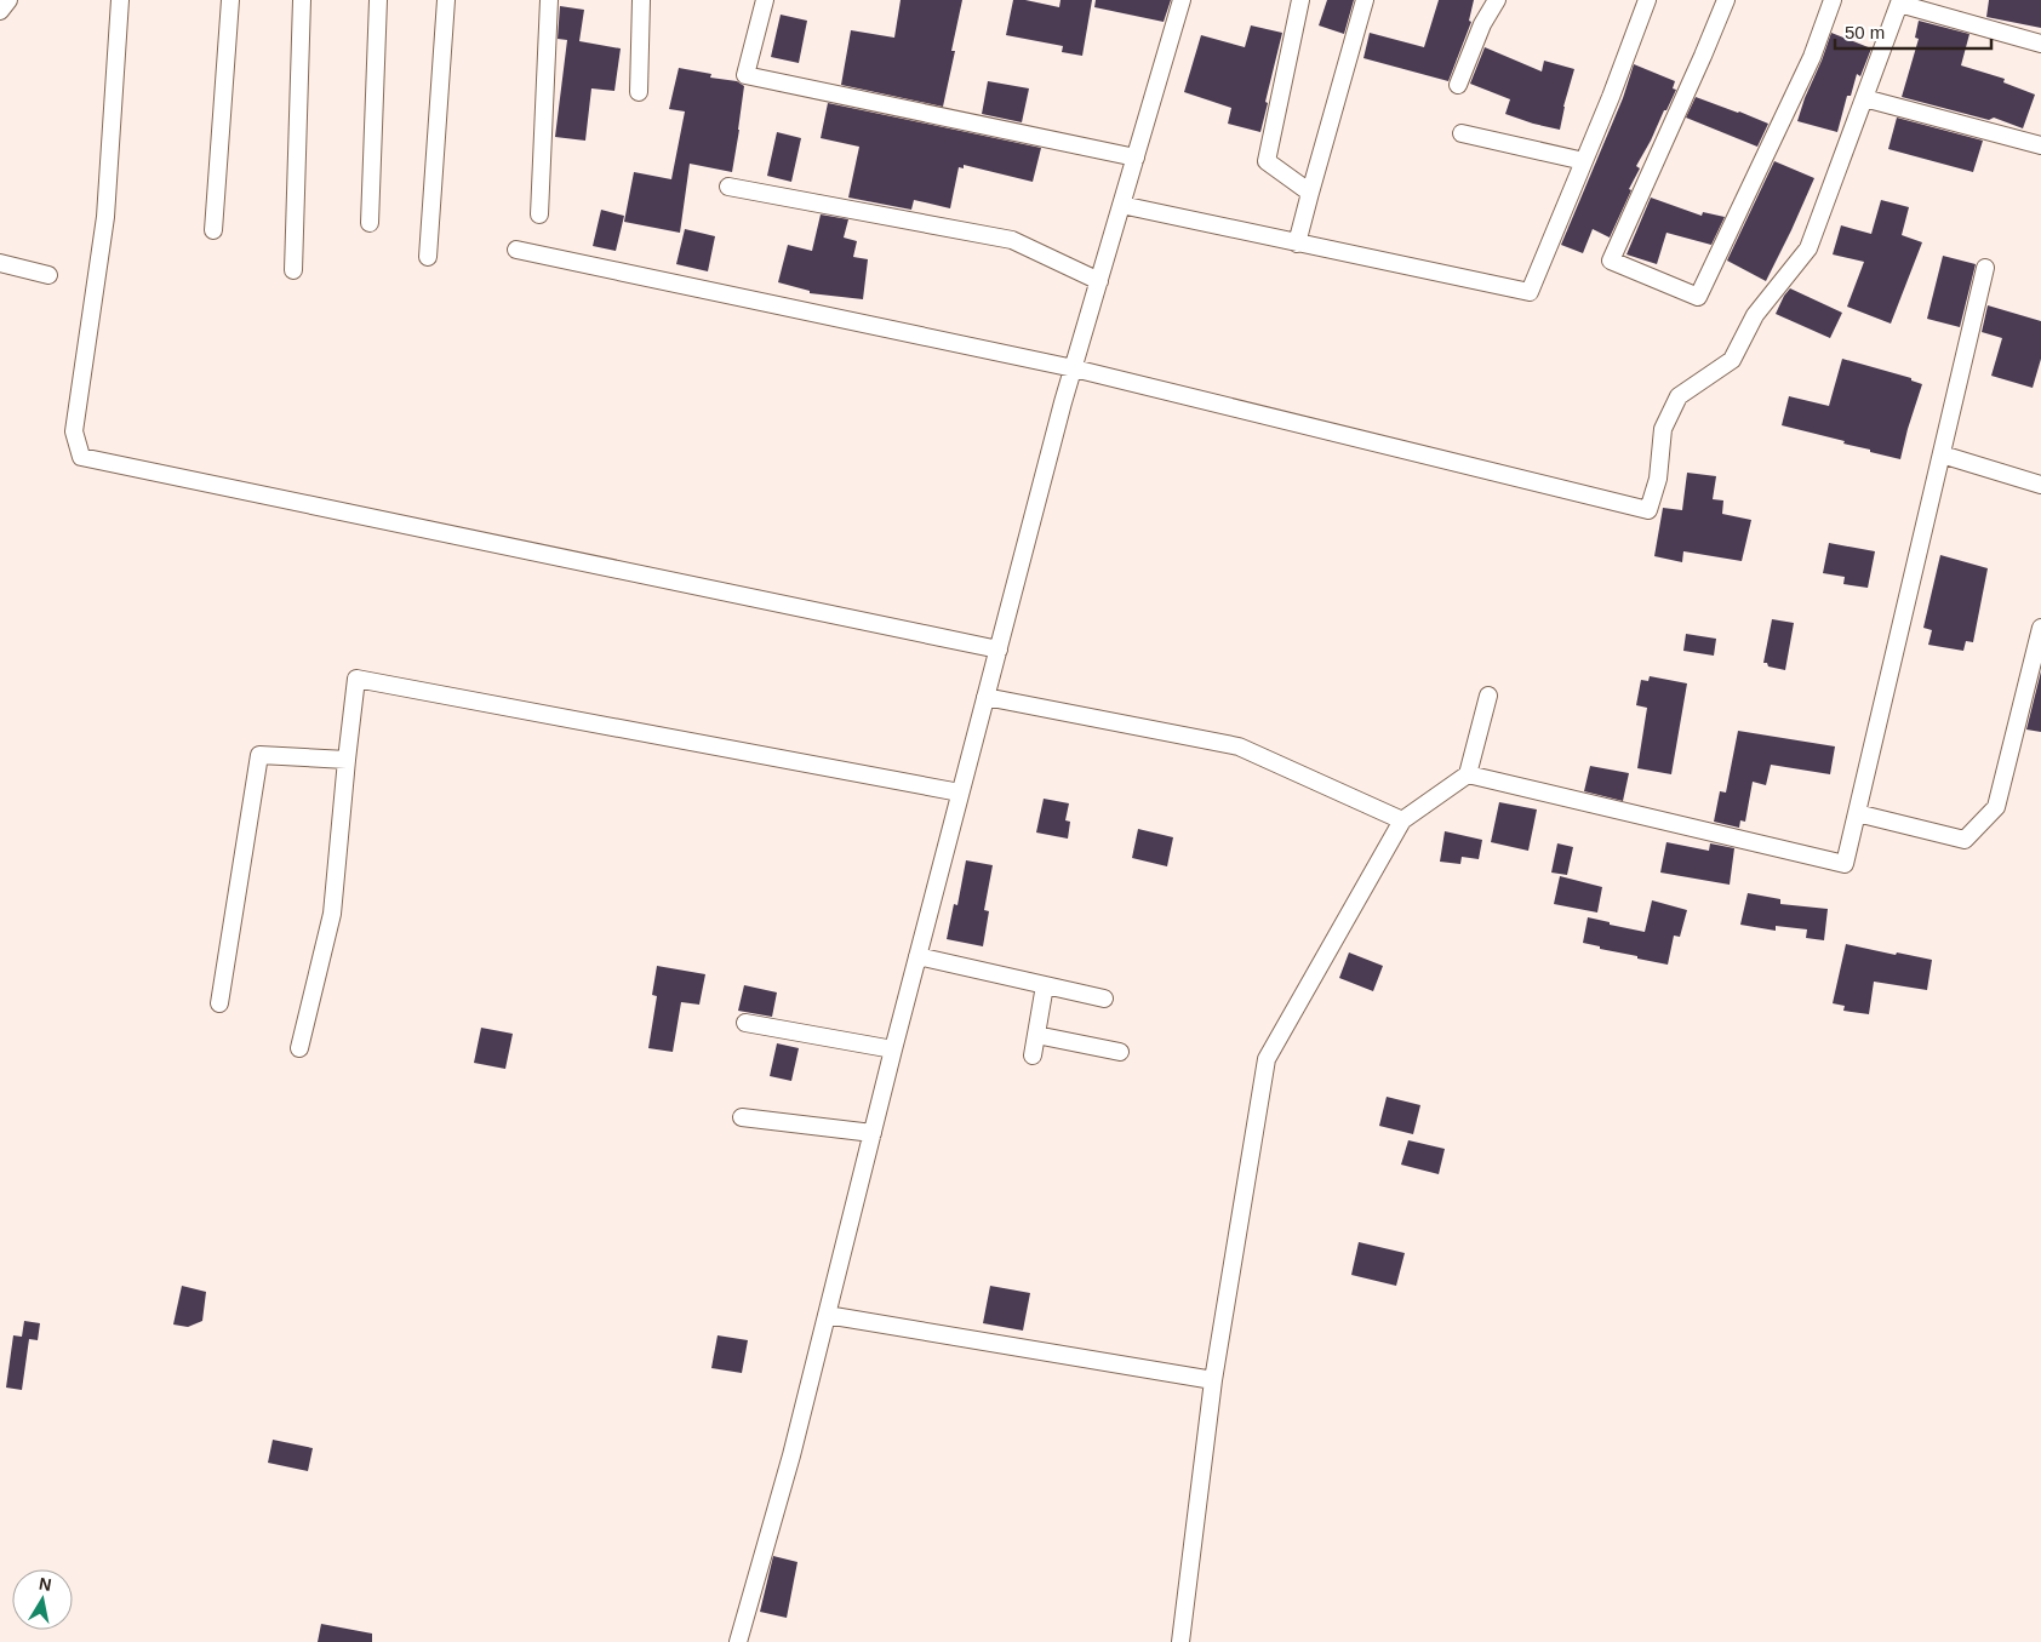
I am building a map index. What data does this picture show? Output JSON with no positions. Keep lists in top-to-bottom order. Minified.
{"scale_bar":"50 m","north":"top"}
